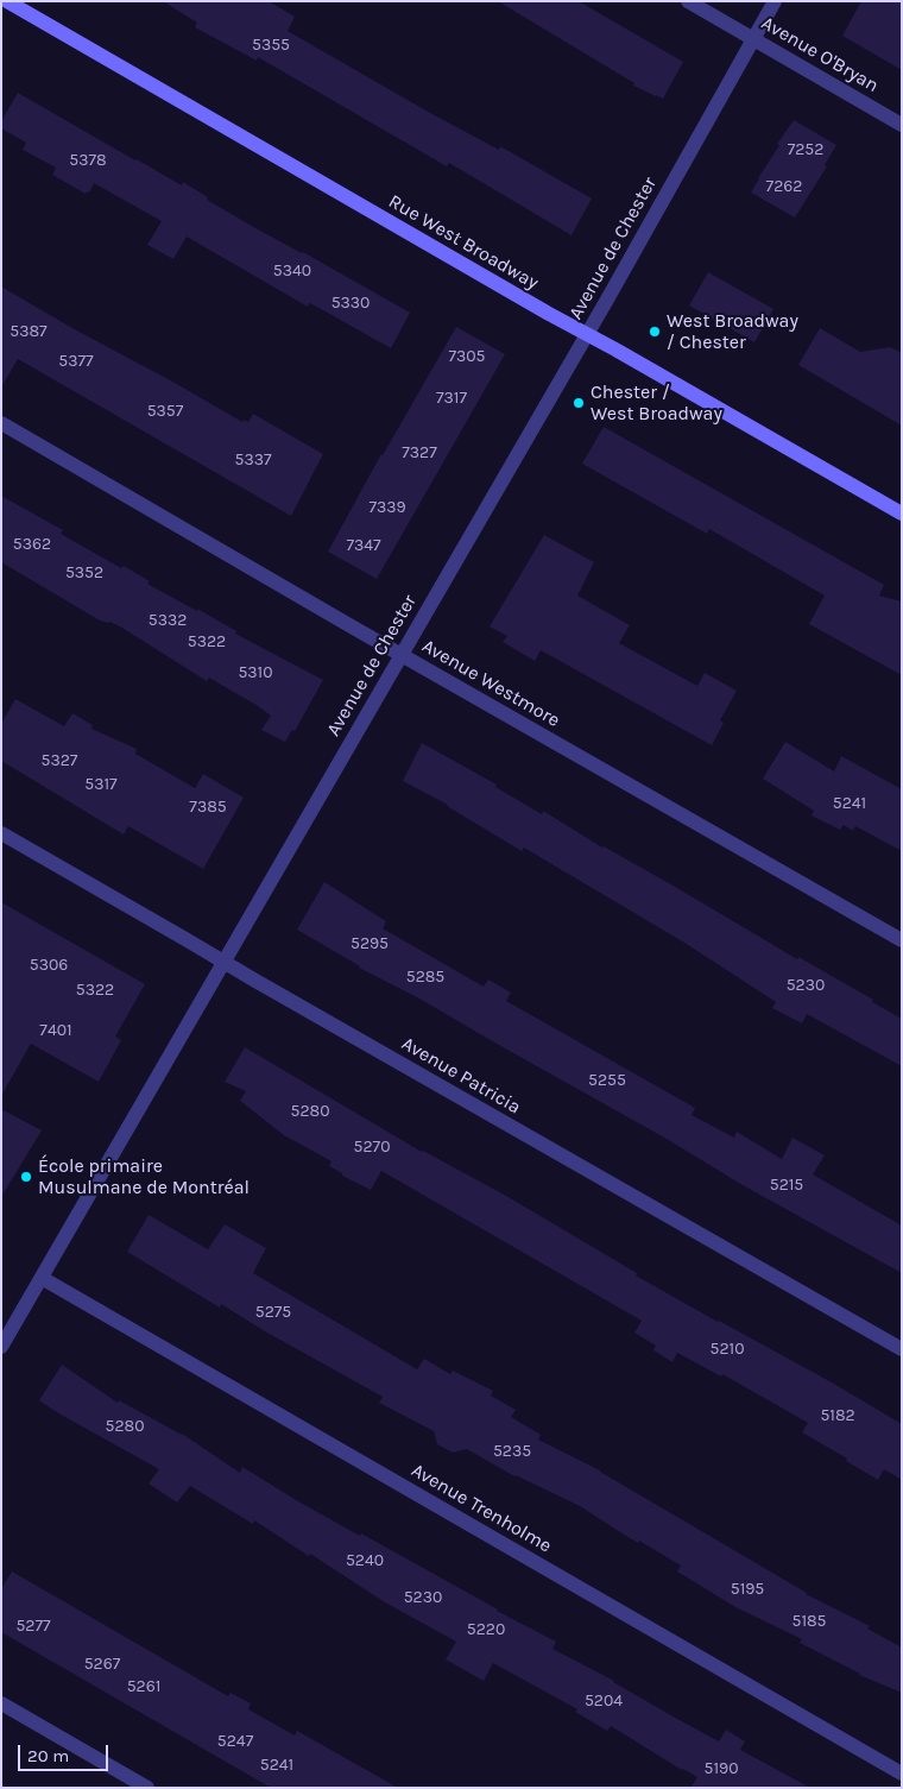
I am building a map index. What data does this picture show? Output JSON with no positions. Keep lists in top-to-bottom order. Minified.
{"streets":{"street":["Avenue O'Bryan","Rue West Broadway","Avenue de Chester","Avenue Westmore","Avenue Patricia","Avenue Trenholme"]},"crossings":[["Avenue O'Bryan","Avenue de Chester"],["Rue West Broadway","Avenue de Chester"],["Avenue de Chester","Avenue Westmore"],["Avenue de Chester","Avenue Patricia"],["Avenue de Chester","Avenue Trenholme"]],"places":["West Broadway / Chester","Chester / West Broadway","École primaire Musulmane de Montréal"],"house_numbers":["5355","7252","5378","7262","5340","5330","5387","7305","5377","7317","5357","7327","5337","7339","5362","7347","5352","5332","5322","5310","5327","5317","5241","7385","5295","5306","5285","5230","5322","7401","5255","5280","5270","5215","5275","5210","5182","5280","5235","5240","5195","5230","5185","5277","5220","5267","5261","5204","5247","5241","5190"],"scale_bar":"20 m"}
